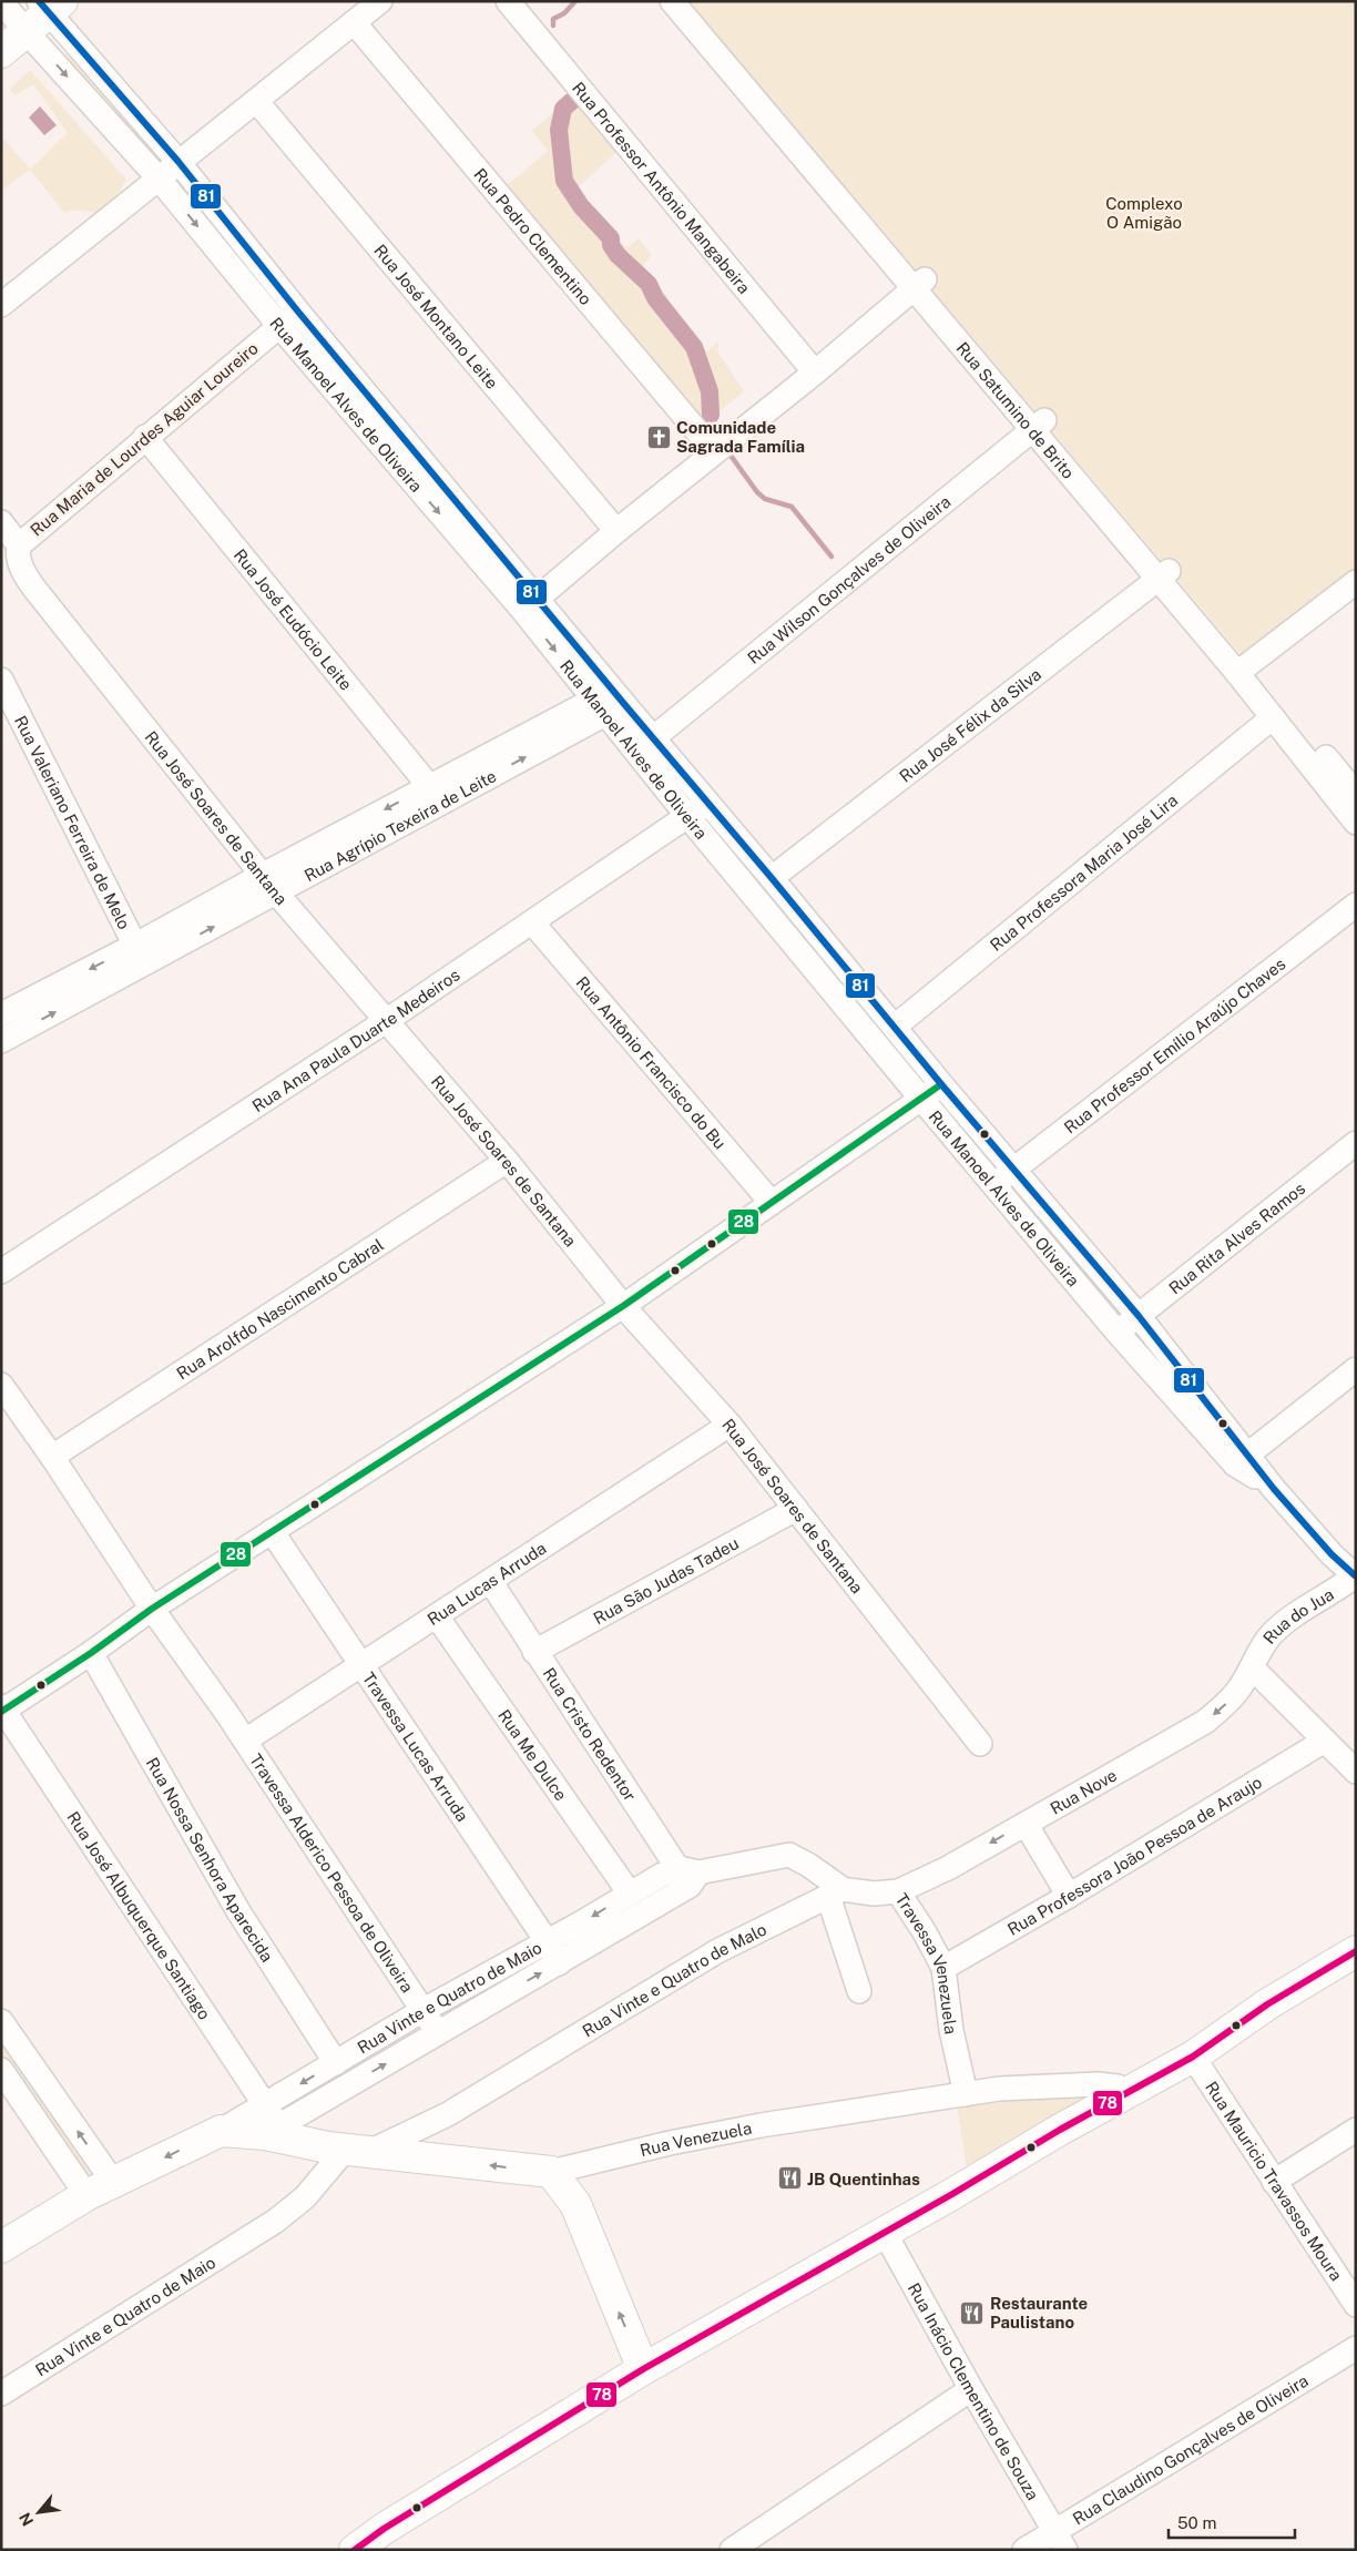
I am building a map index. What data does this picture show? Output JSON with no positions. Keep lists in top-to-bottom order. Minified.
{"streets":{"main road":["Rua Venezuela"],"street":["Rua Professor Antônio Mangabeira","Rua Pedro Clementino","Rua José Montano Leite","Rua Manoel Alves de Oliveira","Rua Satumino de Brito","Rua Maria de Lourdes Aguiar Loureiro","Rua Wilson Gonçalves de Oliveira","Rua José Eudócio Leite","Rua José Félix da Silva","Rua José Soares de Santana","Rua Valeriano Ferreira de Melo","Rua Agrípio Texeira de Leite","Rua Professora Maria José Lira","Rua Ana Paula Duarte Medeiros","Rua Professor Emílio Araújo Chaves","Rua Antônio Francisco do Bu","Rua Rita Alves Ramos","Rua Arolfdo Nascimento Cabral","Rua São Judas Tadeu","Rua Lucas Arruda","Rua do Jua","Rua Cristo Redentor","Travessa Lucas Arruda","Rua Me Dulce","Rua Nove","Rua Professora João Pessoa de Araujo","Rua Nossa Senhora Aparecida","Travessa Alderico Pessoa de Oliveira","Rua José Albuquerque Santiago","Travessa Venezuela","Rua Vinte e Quatro de Malo","Rua Vinte e Quatro de Maio","Rua Mauricio Travassos Moura","Rua Inácio Clementino de Souza","Rua Claudino Gonçalves de Oliveira"]},"crossings":[["Rua Manoel Alves de Oliveira","Rua Maria de Lourdes Aguiar Loureiro"],["Rua Manoel Alves de Oliveira","Rua Wilson Gonçalves de Oliveira"],["Rua Manoel Alves de Oliveira","Rua José Félix da Silva"],["Rua Manoel Alves de Oliveira","Rua Agrípio Texeira de Leite"],["Rua Manoel Alves de Oliveira","Rua Professora Maria José Lira"],["Rua Manoel Alves de Oliveira","Rua Ana Paula Duarte Medeiros"],["Rua Manoel Alves de Oliveira","Rua Professor Emílio Araújo Chaves"],["Rua Manoel Alves de Oliveira","Rua Rita Alves Ramos"],["Rua Manoel Alves de Oliveira","Rua do Jua"],["Rua Satumino de Brito","Rua Wilson Gonçalves de Oliveira"],["Rua Satumino de Brito","Rua José Félix da Silva"],["Rua Satumino de Brito","Rua Professora Maria José Lira"],["Rua Maria de Lourdes Aguiar Loureiro","Rua José Eudócio Leite"],["Rua Maria de Lourdes Aguiar Loureiro","Rua José Soares de Santana"],["Rua José Eudócio Leite","Rua Agrípio Texeira de Leite"],["Rua José Soares de Santana","Rua Agrípio Texeira de Leite"],["Rua José Soares de Santana","Rua Ana Paula Duarte Medeiros"],["Rua José Soares de Santana","Rua Arolfdo Nascimento Cabral"],["Rua José Soares de Santana","Rua São Judas Tadeu"],["Rua José Soares de Santana","Rua Lucas Arruda"],["Rua Valeriano Ferreira de Melo","Rua Agrípio Texeira de Leite"],["Rua Ana Paula Duarte Medeiros","Rua Antônio Francisco do Bu"],["Rua Arolfdo Nascimento Cabral","Travessa Alderico Pessoa de Oliveira"],["Rua São Judas Tadeu","Rua Cristo Redentor"],["Rua Lucas Arruda","Rua Cristo Redentor"],["Rua Lucas Arruda","Travessa Lucas Arruda"],["Rua Lucas Arruda","Rua Me Dulce"],["Rua Lucas Arruda","Travessa Alderico Pessoa de Oliveira"],["Rua do Jua","Rua Nove"],["Rua Cristo Redentor","Rua Vinte e Quatro de Maio"],["Travessa Lucas Arruda","Rua Vinte e Quatro de Maio"],["Rua Me Dulce","Rua Vinte e Quatro de Maio"],["Rua Nove","Travessa Venezuela"],["Rua Professora João Pessoa de Araujo","Travessa Venezuela"],["Rua Nossa Senhora Aparecida","Rua Vinte e Quatro de Maio"],["Travessa Alderico Pessoa de Oliveira","Rua Vinte e Quatro de Maio"],["Rua José Albuquerque Santiago","Rua Vinte e Quatro de Maio"],["Rua José Albuquerque Santiago","Rua Venezuela"],["Travessa Venezuela","Rua Vinte e Quatro de Malo"],["Travessa Venezuela","Rua Venezuela"],["Rua Vinte e Quatro de Malo","Rua Vinte e Quatro de Maio"],["Rua Vinte e Quatro de Malo","Rua Venezuela"],["Rua Vinte e Quatro de Maio","Rua Venezuela"],["Rua Inácio Clementino de Souza","Rua Claudino Gonçalves de Oliveira"]],"one_way":["Rua Nove"],"parks":["Complexo O Amigão"],"places":{"church":["Comunidade Sagrada Família"],"restaurant":["JB Quentinhas","Restaurante Paulistano"]},"lines":["transit line 81","transit line 28","transit line 78"],"scale_bar":"50 m","north":"bottom left"}
